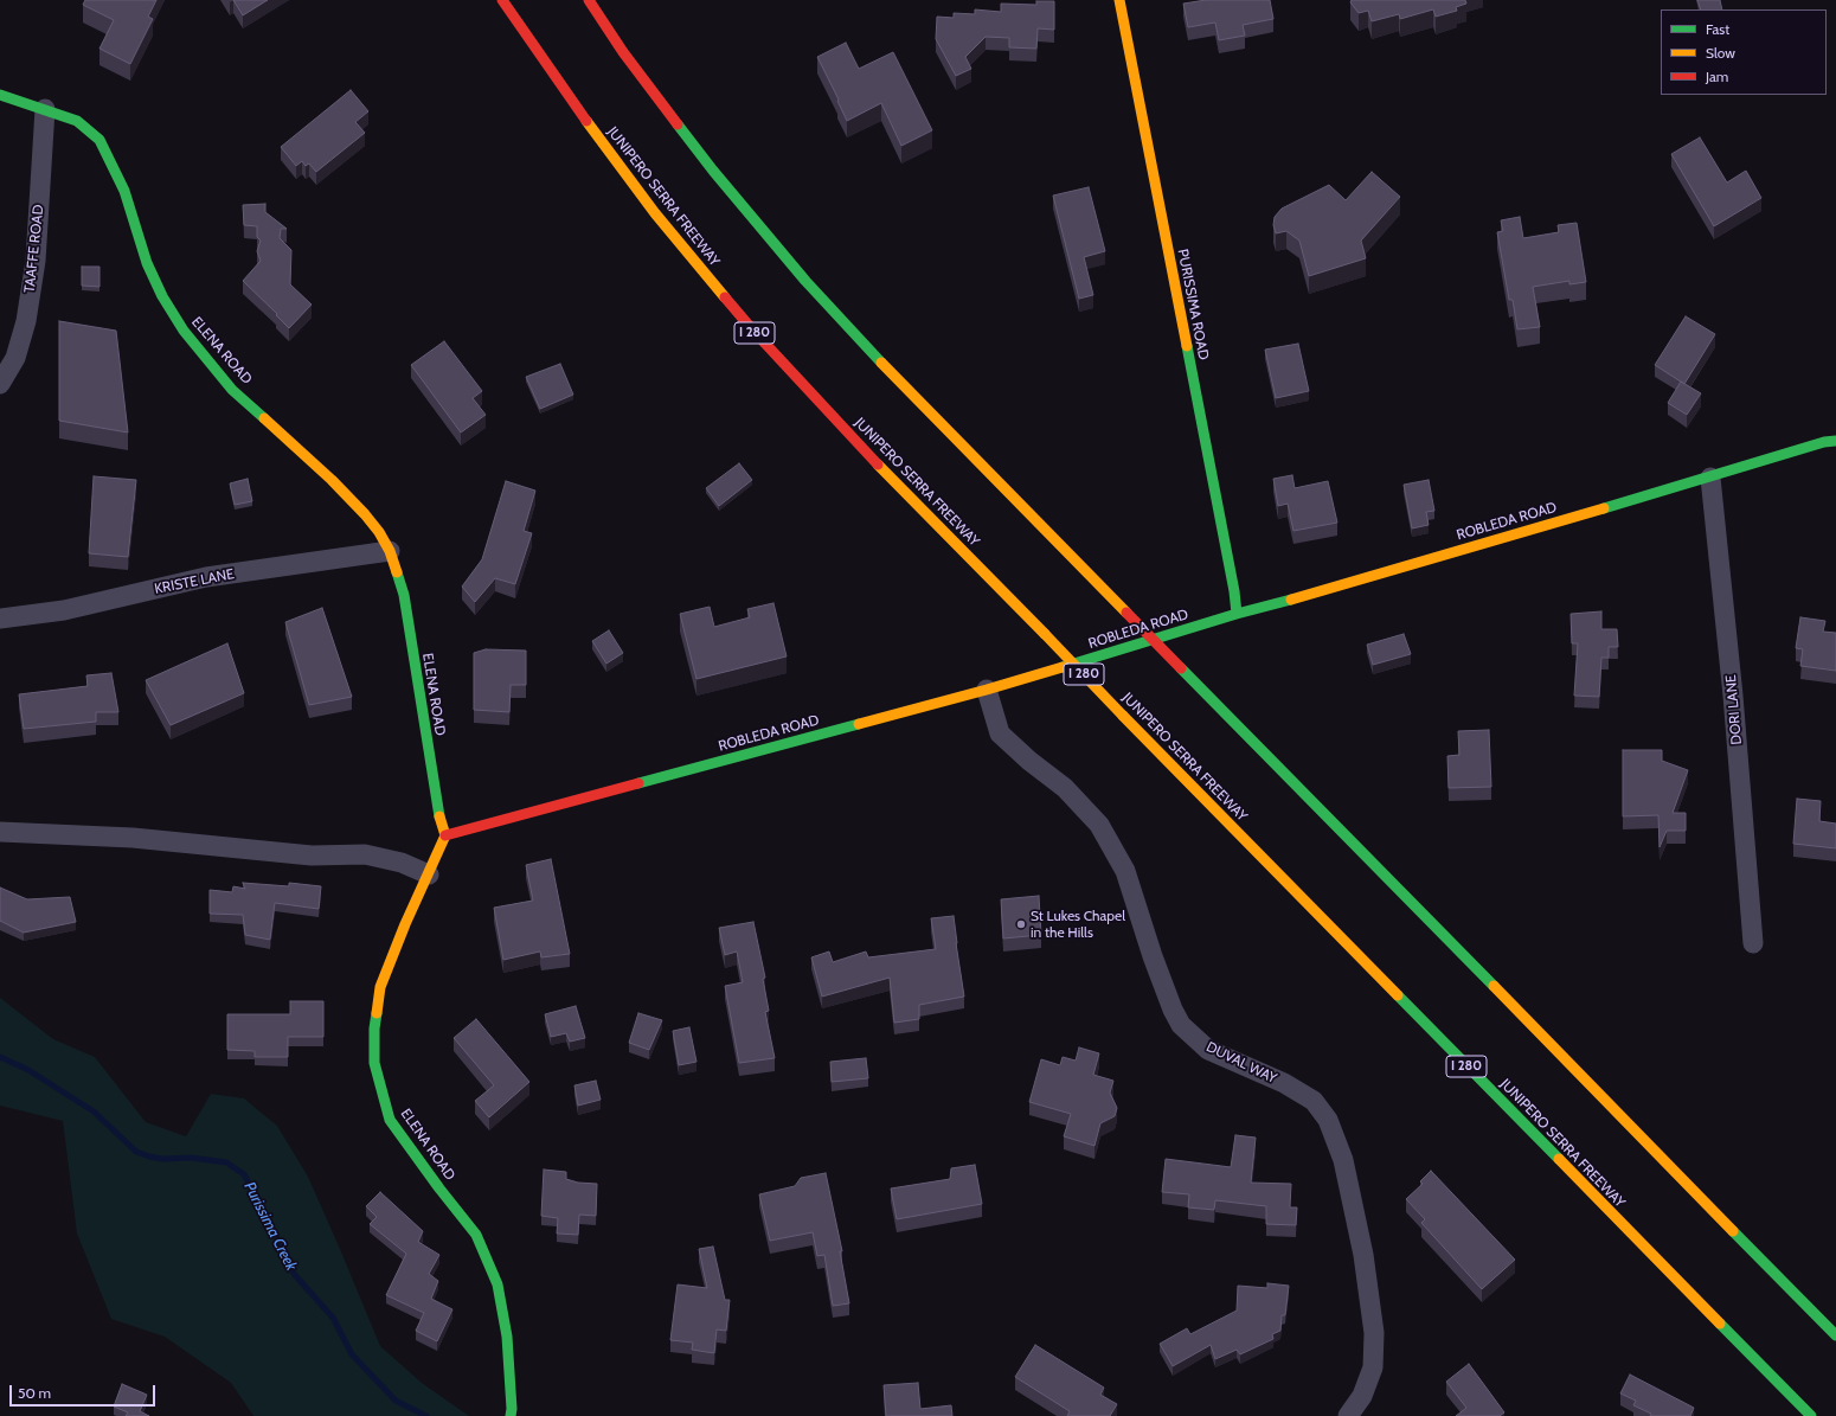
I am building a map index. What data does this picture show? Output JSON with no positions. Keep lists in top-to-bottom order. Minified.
{"streets":{"main road":["JUNIPERO SERRA FREEWAY","PURISSIMA ROAD","I 280","ELENA ROAD","ROBLEDA ROAD"],"street":["TAAFFE ROAD","KRISTE LANE","DORI LANE","DUVAL WAY"]},"crossings":[["TAAFFE ROAD","ELENA ROAD"],["PURISSIMA ROAD","ROBLEDA ROAD"],["ELENA ROAD","ROBLEDA ROAD"],["ELENA ROAD","KRISTE LANE"],["ROBLEDA ROAD","DORI LANE"],["ROBLEDA ROAD","DUVAL WAY"]],"water":["Purissima Creek"],"places":["St Lukes Chapel in the Hills"],"legend":["Fast","Slow","Jam"],"scale_bar":"50 m"}
